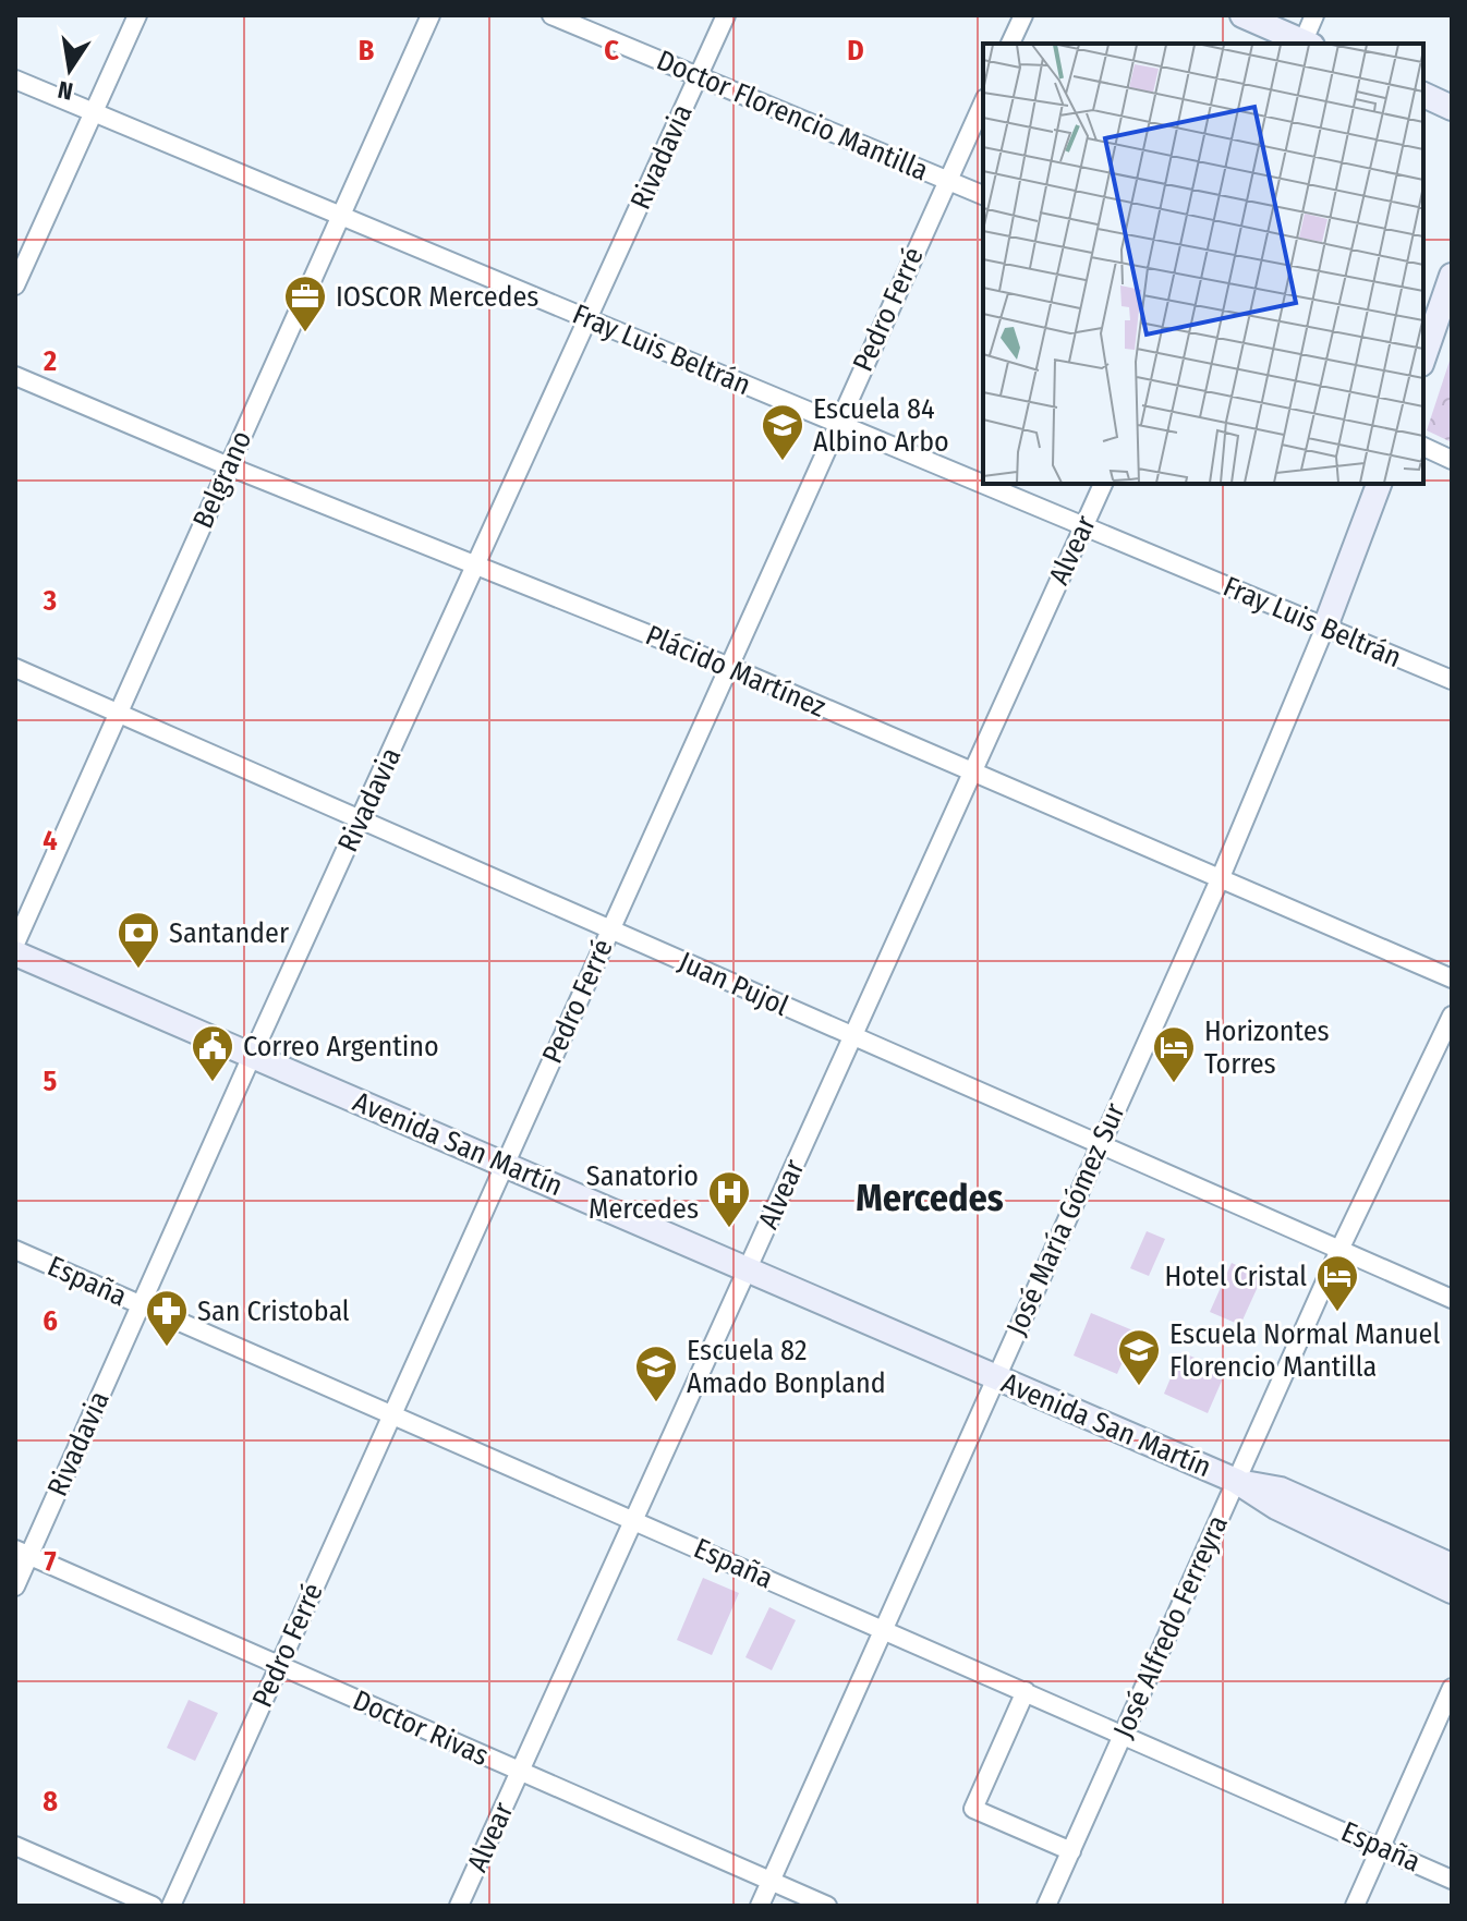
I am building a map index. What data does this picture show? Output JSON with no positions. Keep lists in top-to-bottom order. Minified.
{"streets":{"street":["Doctor Florencio Mantilla","Rivadavia","Pedro Ferré","Fray Luis Beltrán","Belgrano","Alvear","Plácido Martínez","Juan Pujol","Avenida San Martín","José María Gómez Sur","España","José Alfredo Ferreyra","Doctor Rivas"]},"crossings":[["Doctor Florencio Mantilla","Rivadavia"],["Doctor Florencio Mantilla","Pedro Ferré"],["Rivadavia","Fray Luis Beltrán"],["Rivadavia","Plácido Martínez"],["Rivadavia","Juan Pujol"],["Rivadavia","Avenida San Martín"],["Rivadavia","España"],["Rivadavia","Doctor Rivas"],["Pedro Ferré","Fray Luis Beltrán"],["Pedro Ferré","Plácido Martínez"],["Pedro Ferré","Juan Pujol"],["Pedro Ferré","Avenida San Martín"],["Pedro Ferré","España"],["Pedro Ferré","Doctor Rivas"],["Fray Luis Beltrán","Belgrano"],["Fray Luis Beltrán","Alvear"],["Fray Luis Beltrán","José María Gómez Sur"],["Belgrano","Plácido Martínez"],["Belgrano","Juan Pujol"],["Alvear","Plácido Martínez"],["Alvear","Juan Pujol"],["Alvear","Avenida San Martín"],["Alvear","España"],["Alvear","Doctor Rivas"],["Plácido Martínez","José María Gómez Sur"],["Juan Pujol","José María Gómez Sur"],["Juan Pujol","José Alfredo Ferreyra"],["Avenida San Martín","José María Gómez Sur"],["Avenida San Martín","José Alfredo Ferreyra"],["José María Gómez Sur","España"],["José María Gómez Sur","Doctor Rivas"],["España","José Alfredo Ferreyra"]],"districts":["Mercedes"],"places":{"office":["IOSCOR Mercedes"],"school or university":["Escuela 84 Albino Arbo","Escuela Normal Manuel Florencio Mantilla","Escuela 82 Amado Bonpland"],"bank":["Santander"],"public building":["Correo Argentino"],"hotel":["Horizontes Torres","Hotel Cristal"],"hospital":["Sanatorio Mercedes"],"pharmacy":["San Cristobal"]},"north":"bottom","grid":{"columns":["B","C","D"],"rows":["2","3","4","5","6","7","8"]}}
